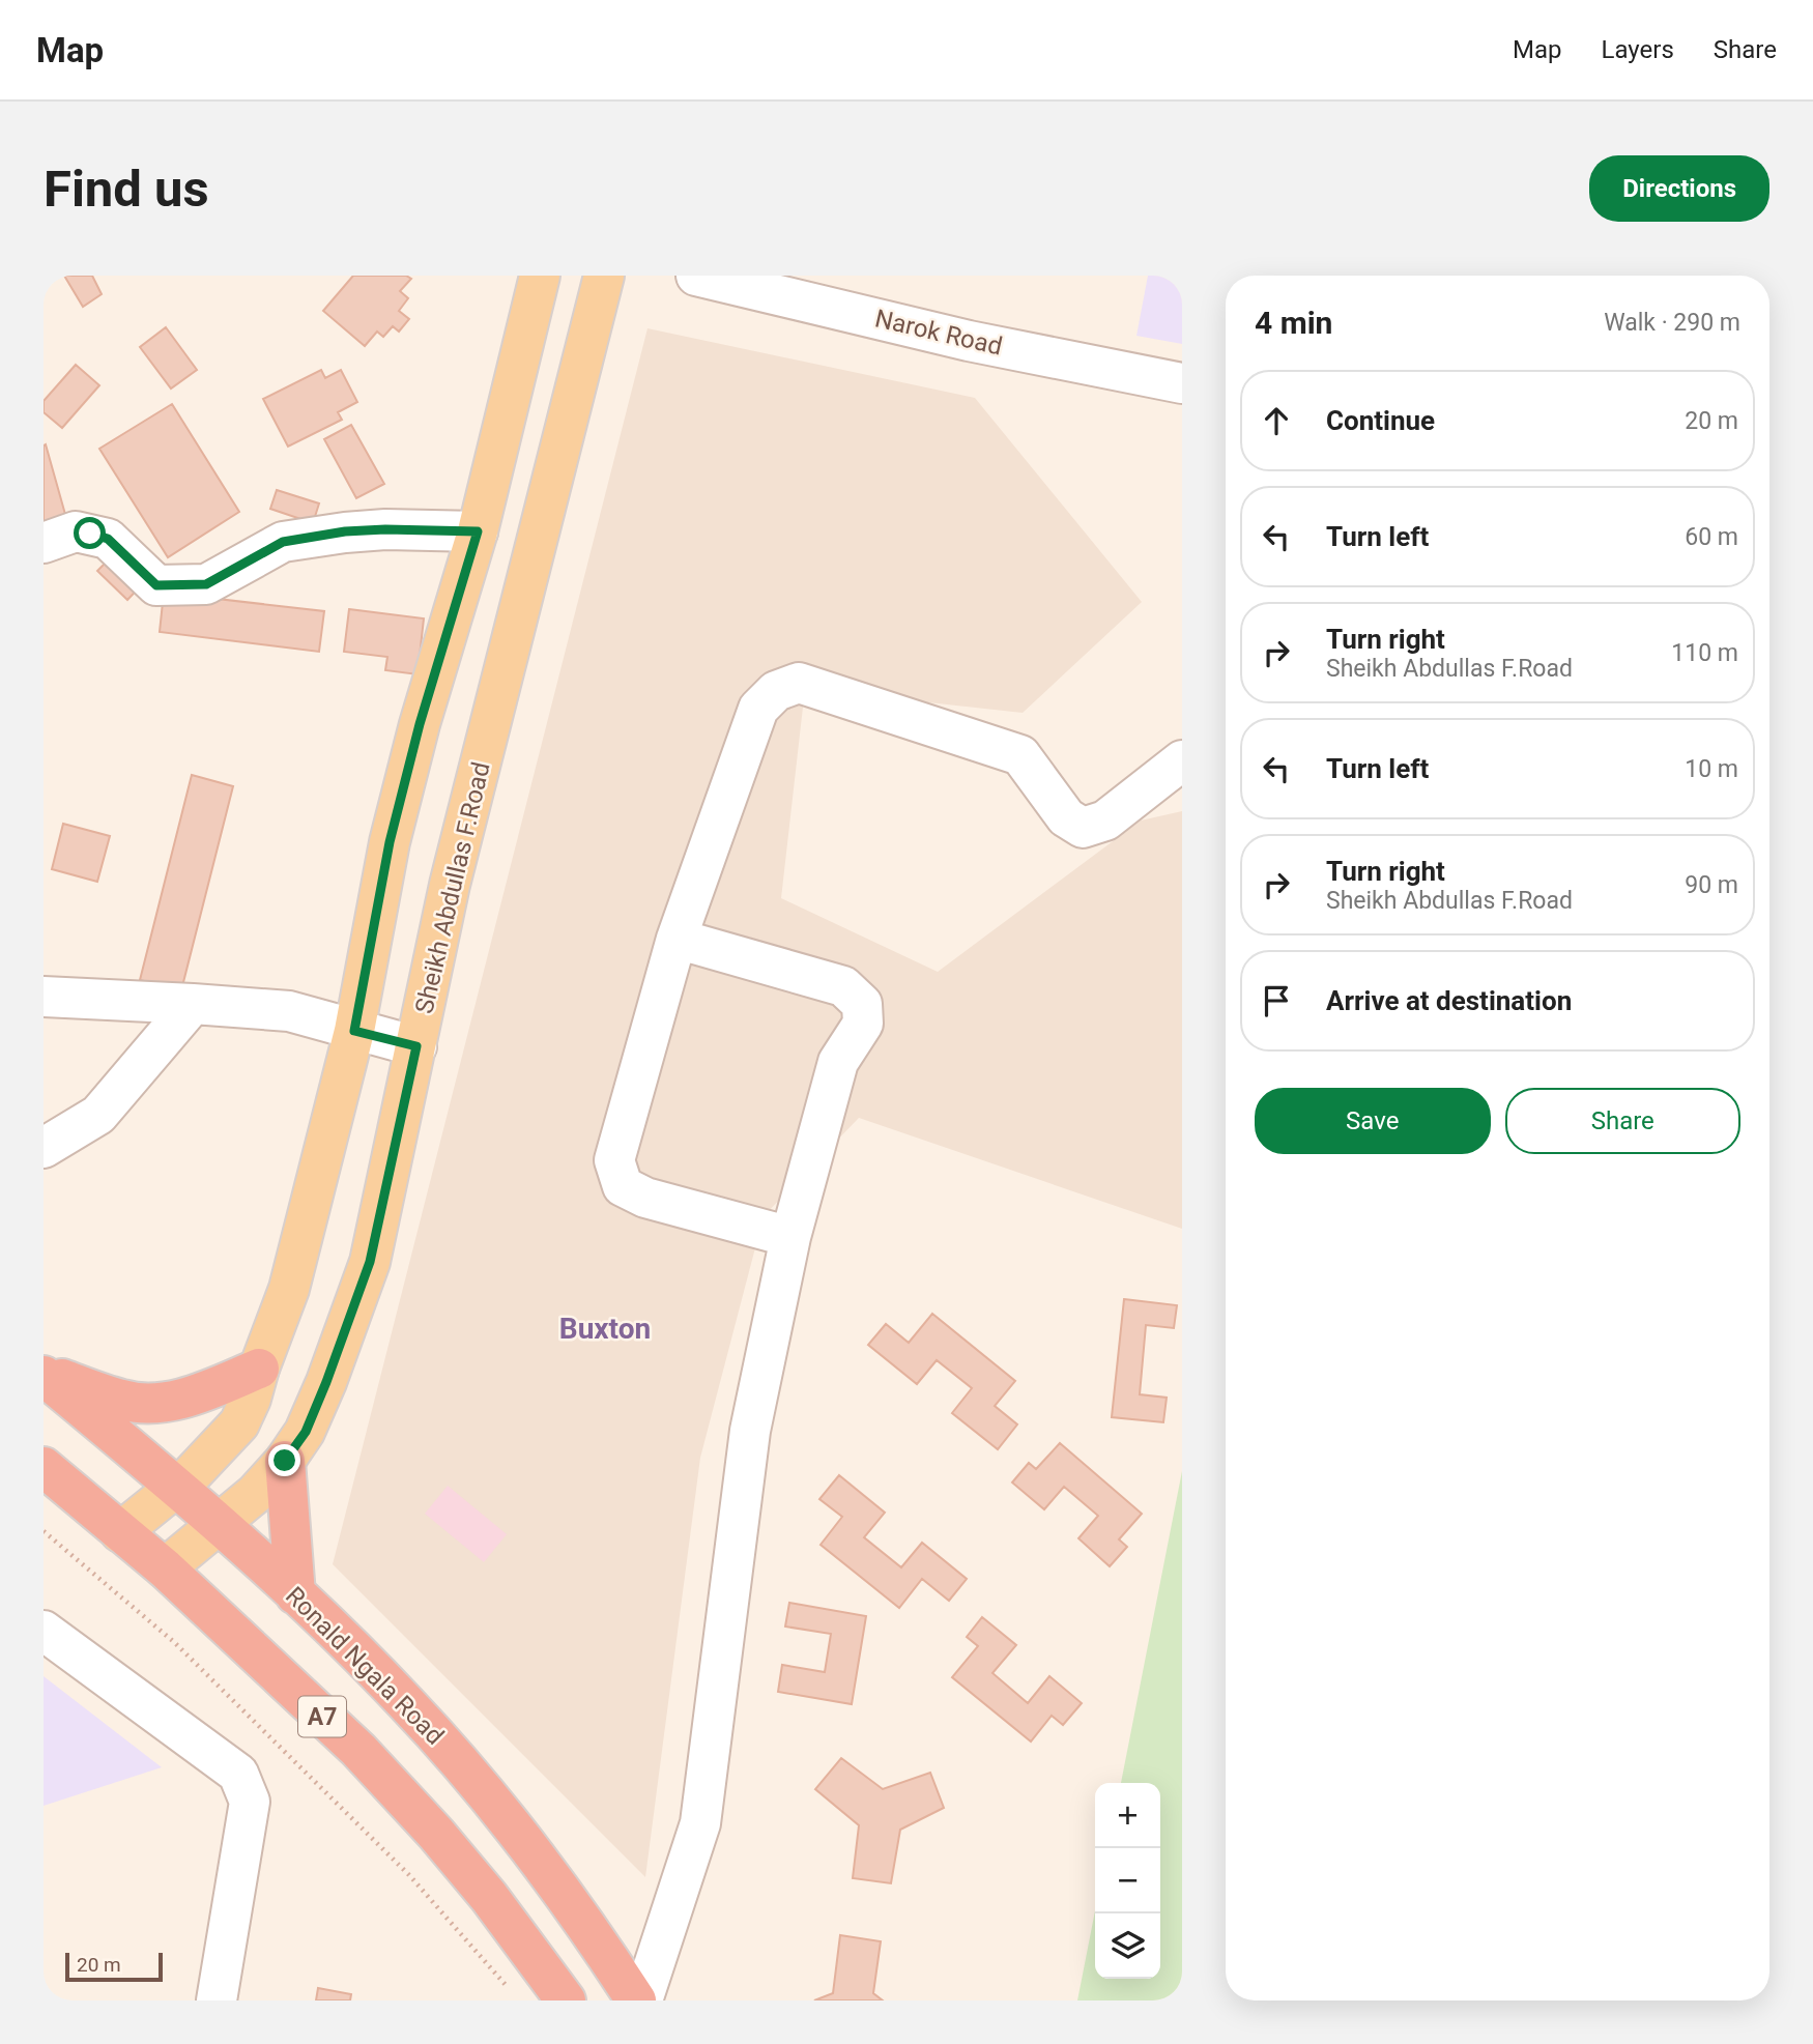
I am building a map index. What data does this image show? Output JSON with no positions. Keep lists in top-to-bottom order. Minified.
{"streets":{"highway":["Ronald Ngala Road","A7"],"main road":["Sheikh Abdullas F.Road"],"street":["Narok Road"]},"crossings":[["Sheikh Abdullas F.Road","Ronald Ngala Road"],["Sheikh Abdullas F.Road","A7"]],"districts":["Buxton"],"scale_bar":"20 m","page":{"header":"Map","nav":["Map","Layers","Share"],"buttons":["Directions",["Save","Share"]],"title":"Find us","heading":["4 min","Walk · 290 m"],"list":[["Continue","20 m"],["Turn left","60 m"],["Turn right","Sheikh Abdullas F.Road","110 m"],["Turn left","10 m"],["Turn right","Sheikh Abdullas F.Road","90 m"],"Arrive at destination"],"map_buttons":["+","−"],"scale":"20 m"}}
